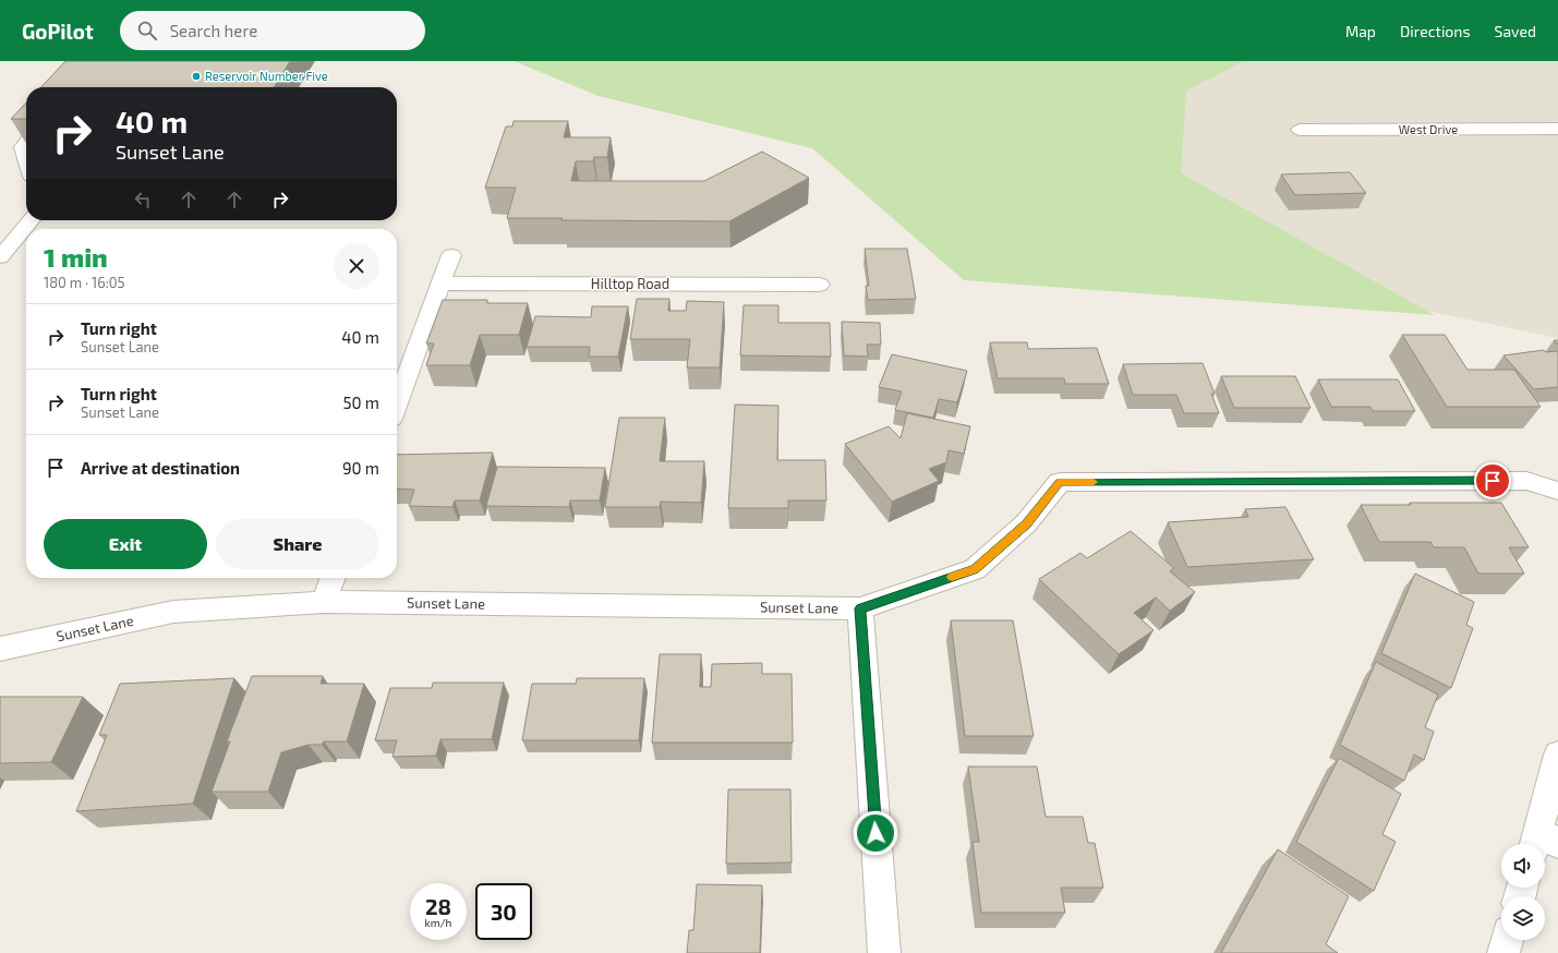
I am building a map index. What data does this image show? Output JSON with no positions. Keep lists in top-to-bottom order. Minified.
{"streets":{"street":["West Drive","Hilltop Road","Sunset Lane"]},"places":["Reservoir Number Five"],"page":{"header":"GoPilot","search":"Search here","nav":["Map","Directions","Saved"],"turn":["40 m","Sunset Lane"],"heading":["1 min","180 m · 16:05"],"list":[{"name":"Turn right","note":"Sunset Lane","value":"40 m"},{"name":"Turn right","note":"Sunset Lane","value":"50 m"},{"name":"Arrive at destination","value":"90 m"}],"buttons":["Exit","Share"],"speed":"28 km/h","limit":"30"}}
